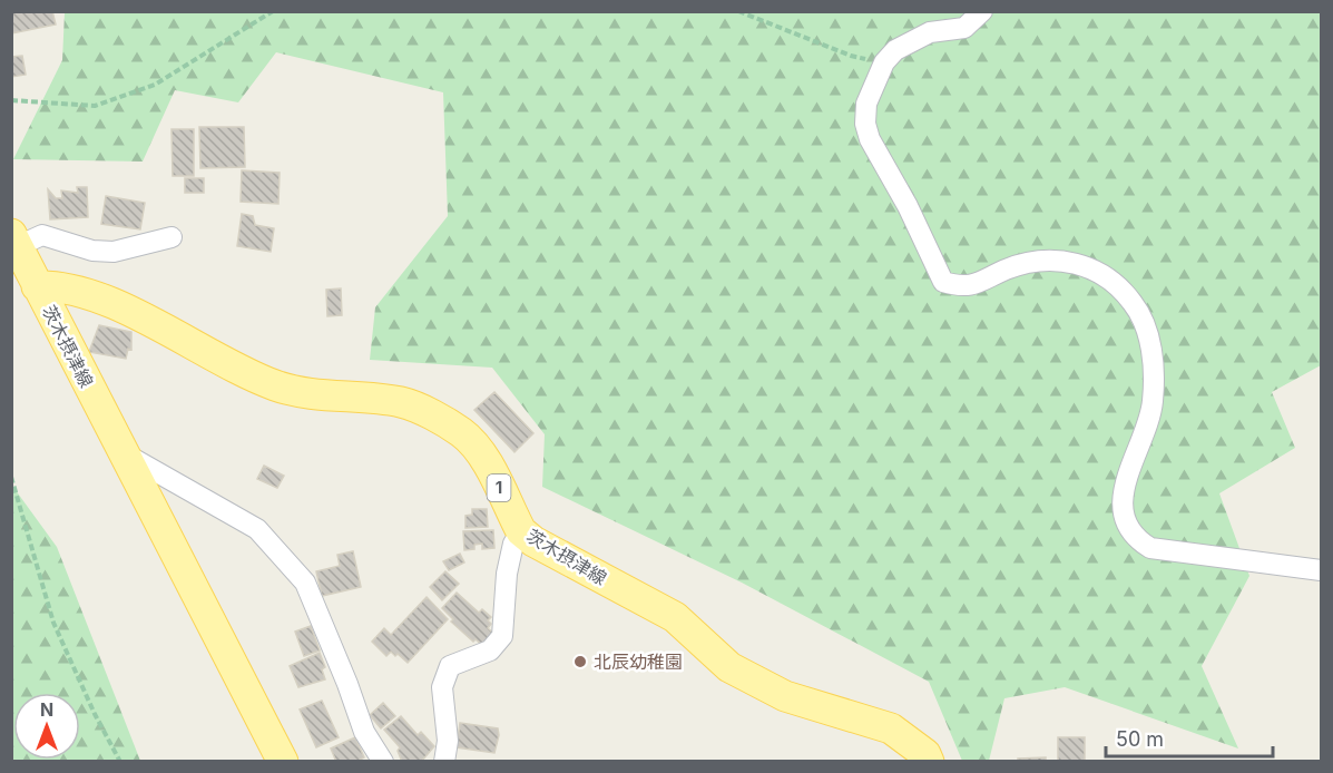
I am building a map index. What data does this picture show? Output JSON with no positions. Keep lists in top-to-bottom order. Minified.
{"streets":{"main road":["茨木摂津線","1"]},"places":["北辰幼稚園"],"scale_bar":"50 m","north":"top"}
